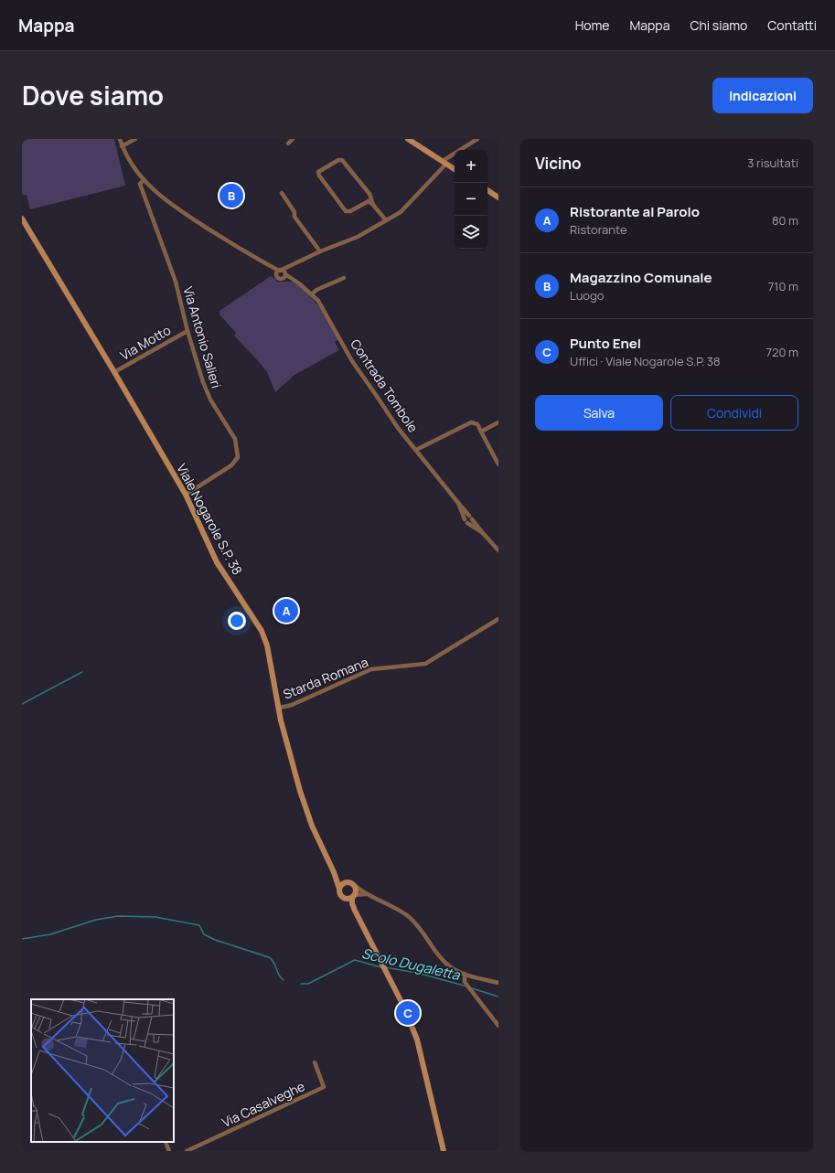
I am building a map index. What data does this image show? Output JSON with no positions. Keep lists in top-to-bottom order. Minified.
{"streets":{"street":["Via Antonio Salieri","Via Motto","Contrada Tombole","Viale Nogarole S.P. 38","Starda Romana","Via Casalveghe"]},"crossings":[["Via Antonio Salieri","Via Motto"],["Via Antonio Salieri","Viale Nogarole S.P. 38"],["Via Motto","Viale Nogarole S.P. 38"],["Viale Nogarole S.P. 38","Starda Romana"]],"water":["Scolo Dugaletta"],"page":{"header":"Mappa","nav":["Home","Mappa","Chi siamo","Contatti"],"title":"Dove siamo","buttons":["Indicazioni",["Salva","Condividi"]],"heading":["Vicino","3 risultati"],"map_buttons":["+","−"],"pins":["B","A","C"],"list":[{"mark":"A","name":"Ristorante al Parolo","note":"Ristorante","value":"80 m"},{"mark":"B","name":"Magazzino Comunale","note":"Luogo","value":"710 m"},{"mark":"C","name":"Punto Enel","note":"Uffici · Viale Nogarole S.P. 38","value":"720 m"}]}}
